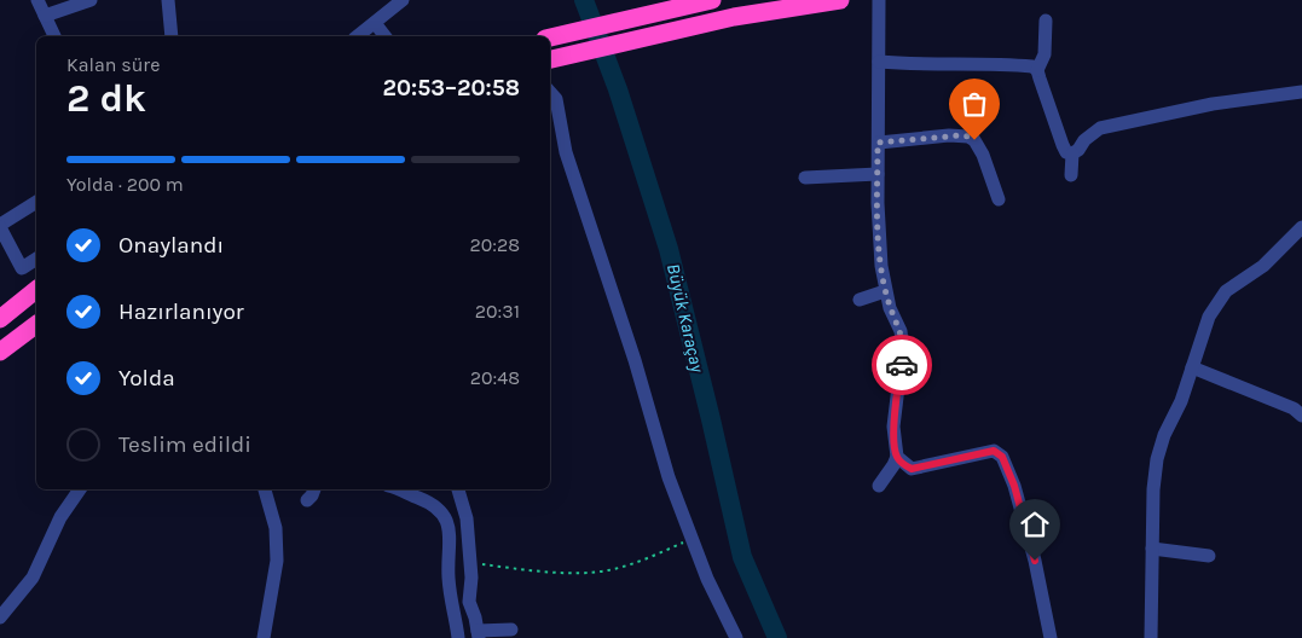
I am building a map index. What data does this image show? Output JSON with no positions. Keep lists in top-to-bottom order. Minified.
{"water":["Büyük Karaçay"],"page":{"heading":["2 dk","Kalan süre","20:53–20:58"],"bar":"Yolda · 200 m","list":[["Onaylandı","20:28"],["Hazırlanıyor","20:31"],["Yolda","20:48"],"Teslim edildi"]}}
